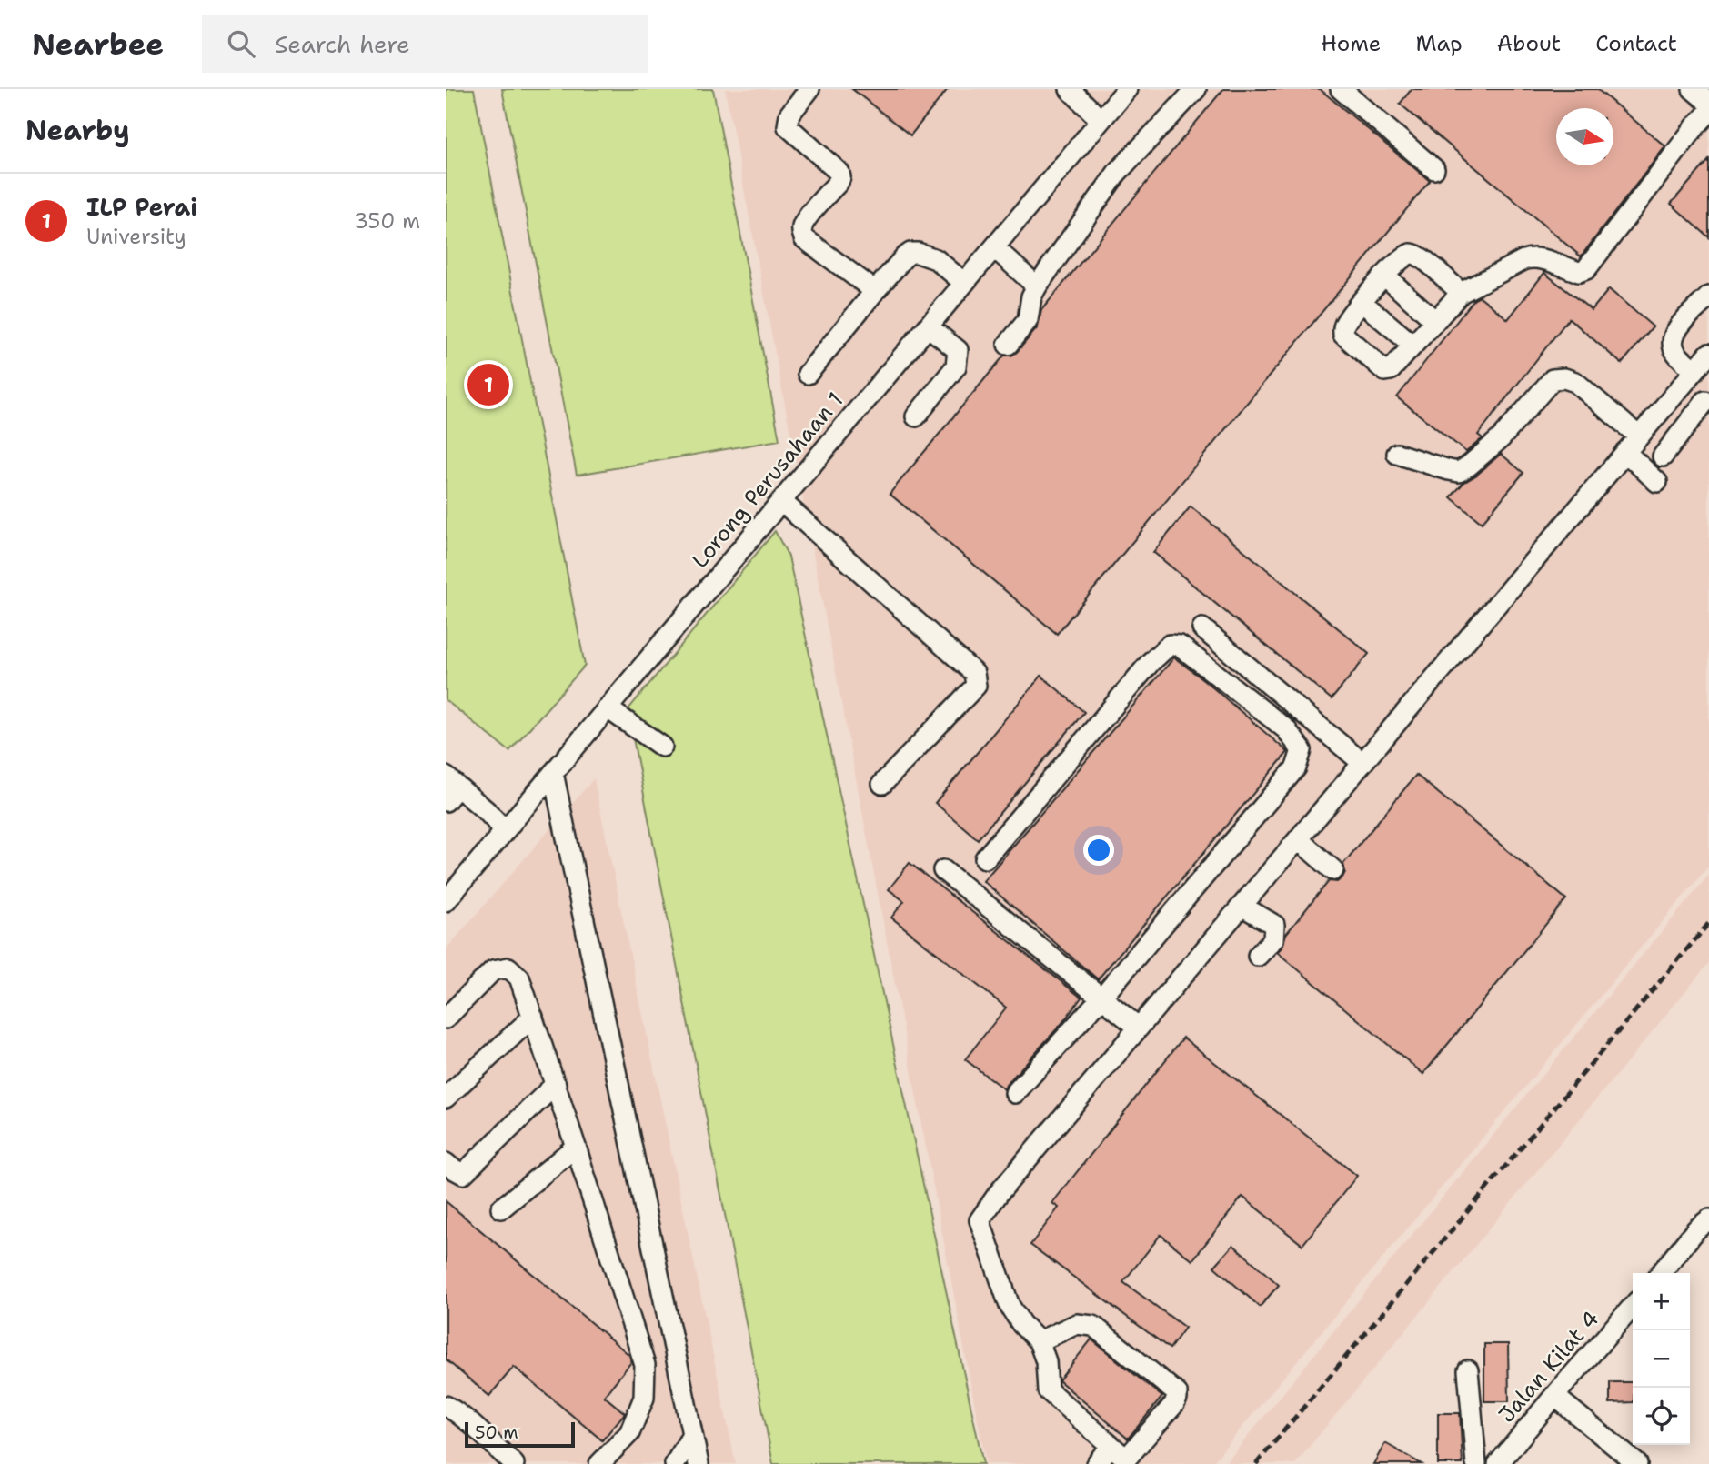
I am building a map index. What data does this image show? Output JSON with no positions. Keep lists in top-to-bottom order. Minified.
{"streets":{"street":["Lorong Perusahaan 1","Jalan Kilat 4"]},"scale_bar":"50 m","north":"right","page":{"header":"Nearbee","search":"Search here","nav":["Home","Map","About","Contact"],"heading":"Nearby","list":[{"mark":"1","name":"ILP Perai","note":"University","value":"350 m"}],"pins":"1","map_buttons":["+","−"],"scale":"50 m"}}
